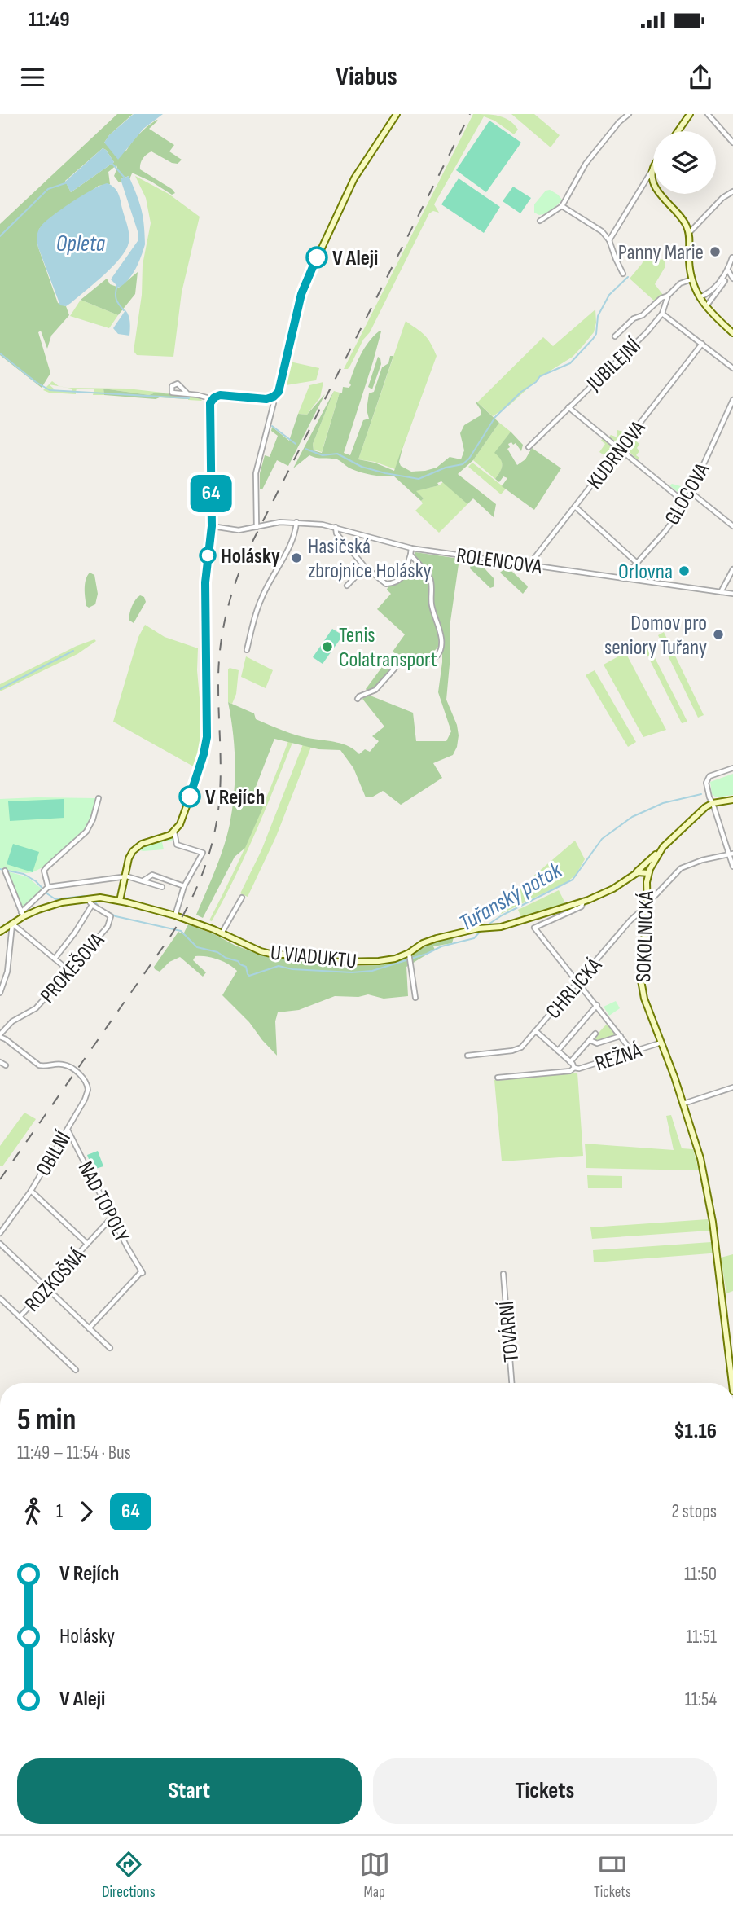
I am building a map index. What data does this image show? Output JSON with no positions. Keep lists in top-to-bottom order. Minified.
{"streets":{"street":["JUBILEJNÍ","KUDRNOVA","GLOCOVA","ROLENCOVA","SOKOLNICKÁ","U VIADUKTU","PROKEŠOVA","CHRLICKÁ","REŽNÁ","OBILNÍ","NAD TOPOLY","ROZKOŠNÁ","TOVÁRNÍ"]},"crossings":[["KUDRNOVA","ROLENCOVA"],["GLOCOVA","ROLENCOVA"],["SOKOLNICKÁ","U VIADUKTU"],["SOKOLNICKÁ","CHRLICKÁ"],["SOKOLNICKÁ","REŽNÁ"],["PROKEŠOVA","OBILNÍ"],["CHRLICKÁ","REŽNÁ"],["OBILNÍ","NAD TOPOLY"],["NAD TOPOLY","ROZKOŠNÁ"]],"water":["Opleta","Tuřanský potok"],"places":["Panny Marie","V Aleji","Holásky","Hasičská zbrojnice Holásky","Orlovna","Domov pro seniory Tuřany","Tenis Colatransport","V Rejích"],"lines":["bus line 64"],"page":{"status":"11:49","header":"Viabus","on_map":"64","heading":["5 min","11:49 – 11:54 · Bus","$1.16"],"legs":["1","64","2 stops"],"list":[{"name":"V Rejích","value":"11:50"},{"name":"Holásky","value":"11:51"},{"name":"V Aleji","value":"11:54"}],"buttons":["Start","Tickets"],"tabs":["Directions","Map","Tickets"]}}
